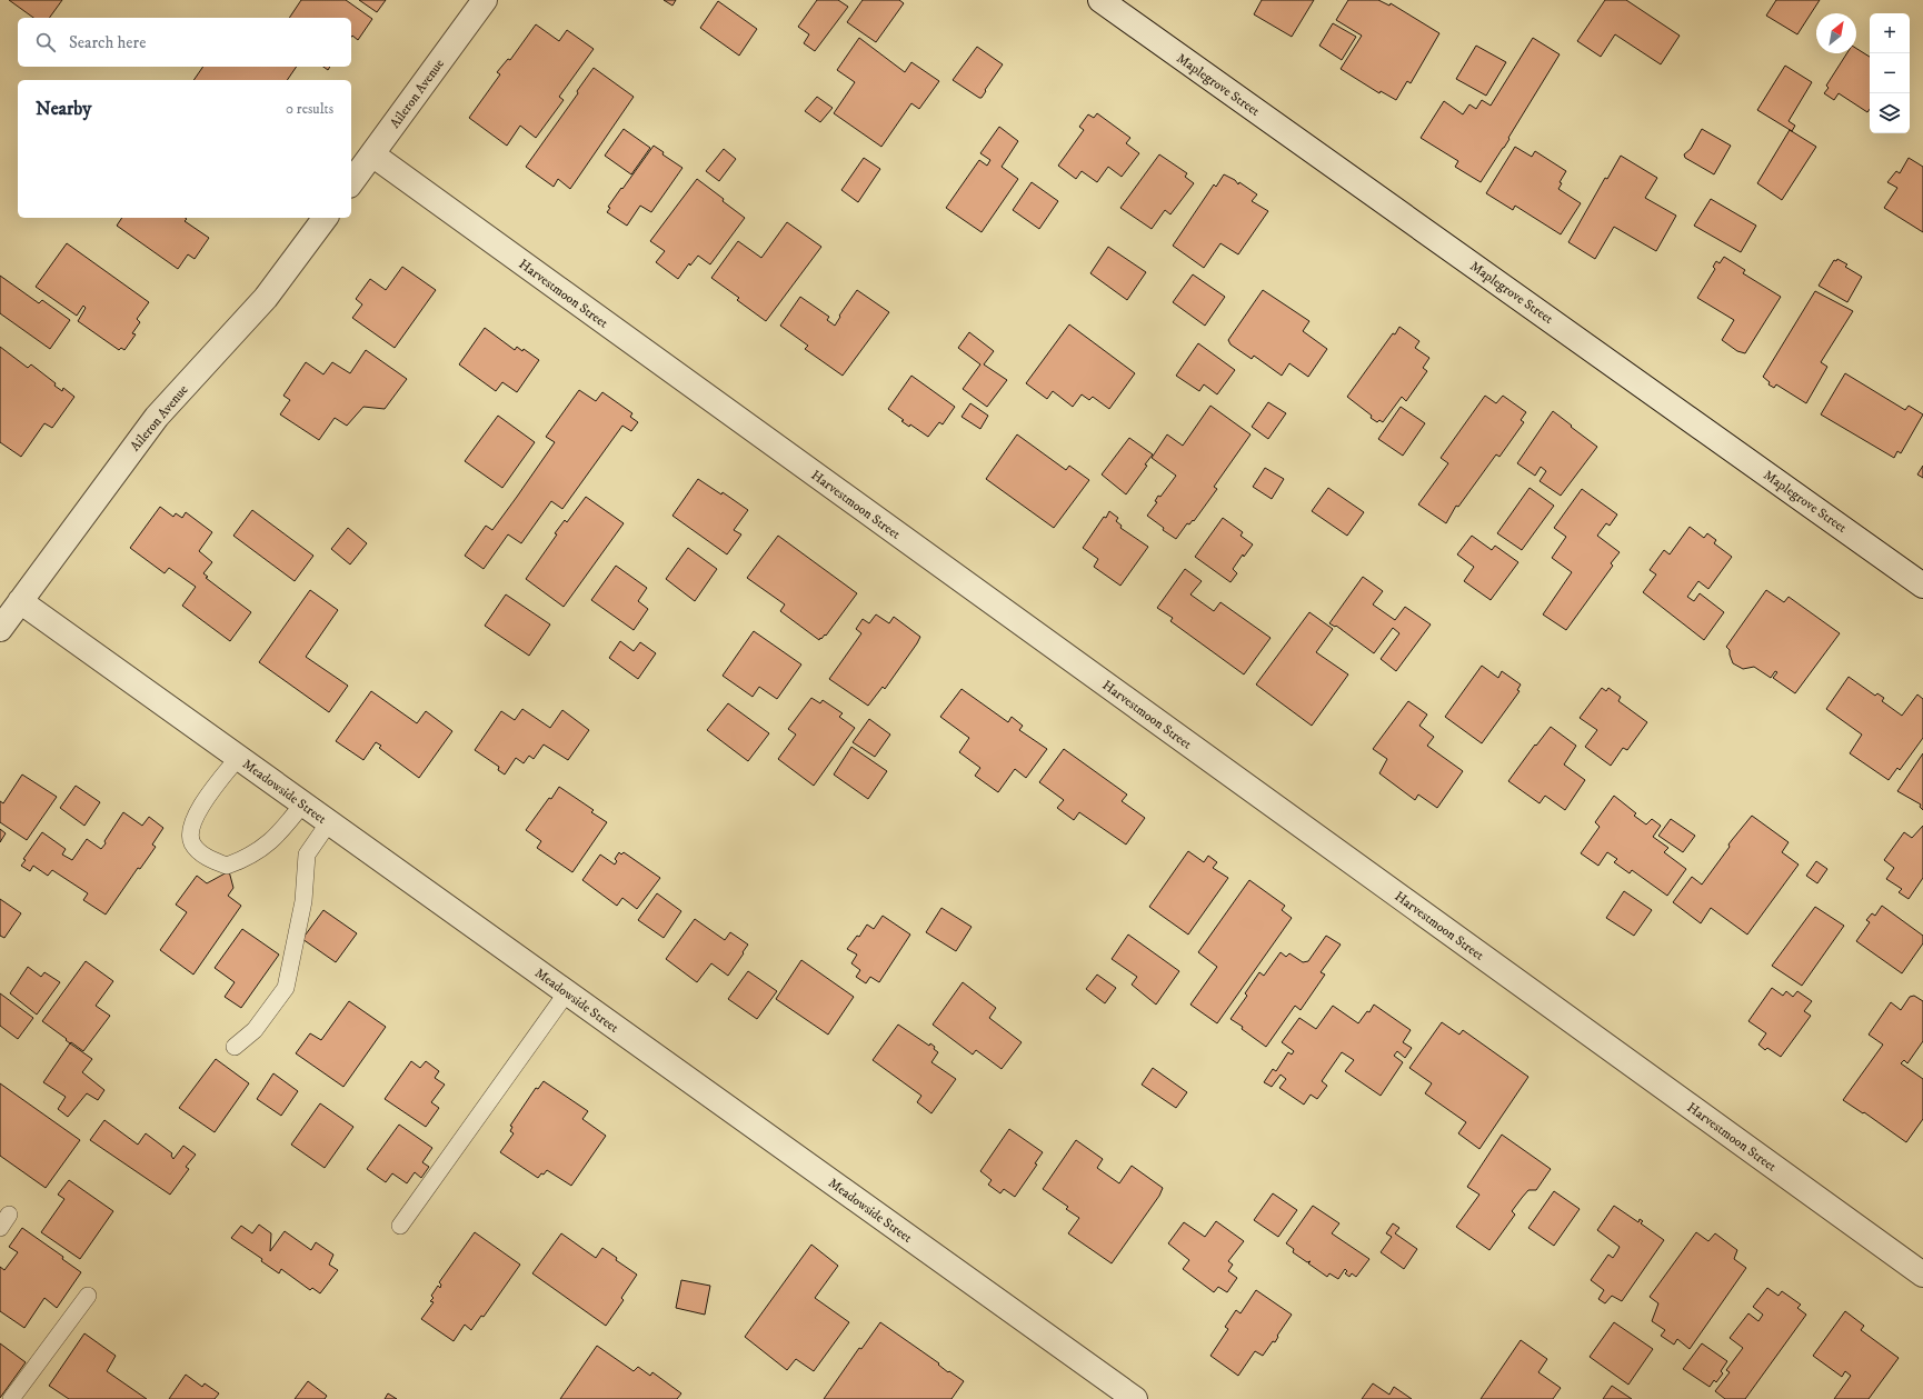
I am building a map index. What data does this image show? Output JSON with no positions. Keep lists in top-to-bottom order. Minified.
{"streets":{"street":["Maplegrove Street","Aileron Avenue","Harvestmoon Street","Meadowside Street"]},"crossings":[["Aileron Avenue","Harvestmoon Street"],["Aileron Avenue","Meadowside Street"]],"north":"top right","page":{"map_buttons":["+","−"],"search":"Search here","heading":["Nearby","0 results"]}}
